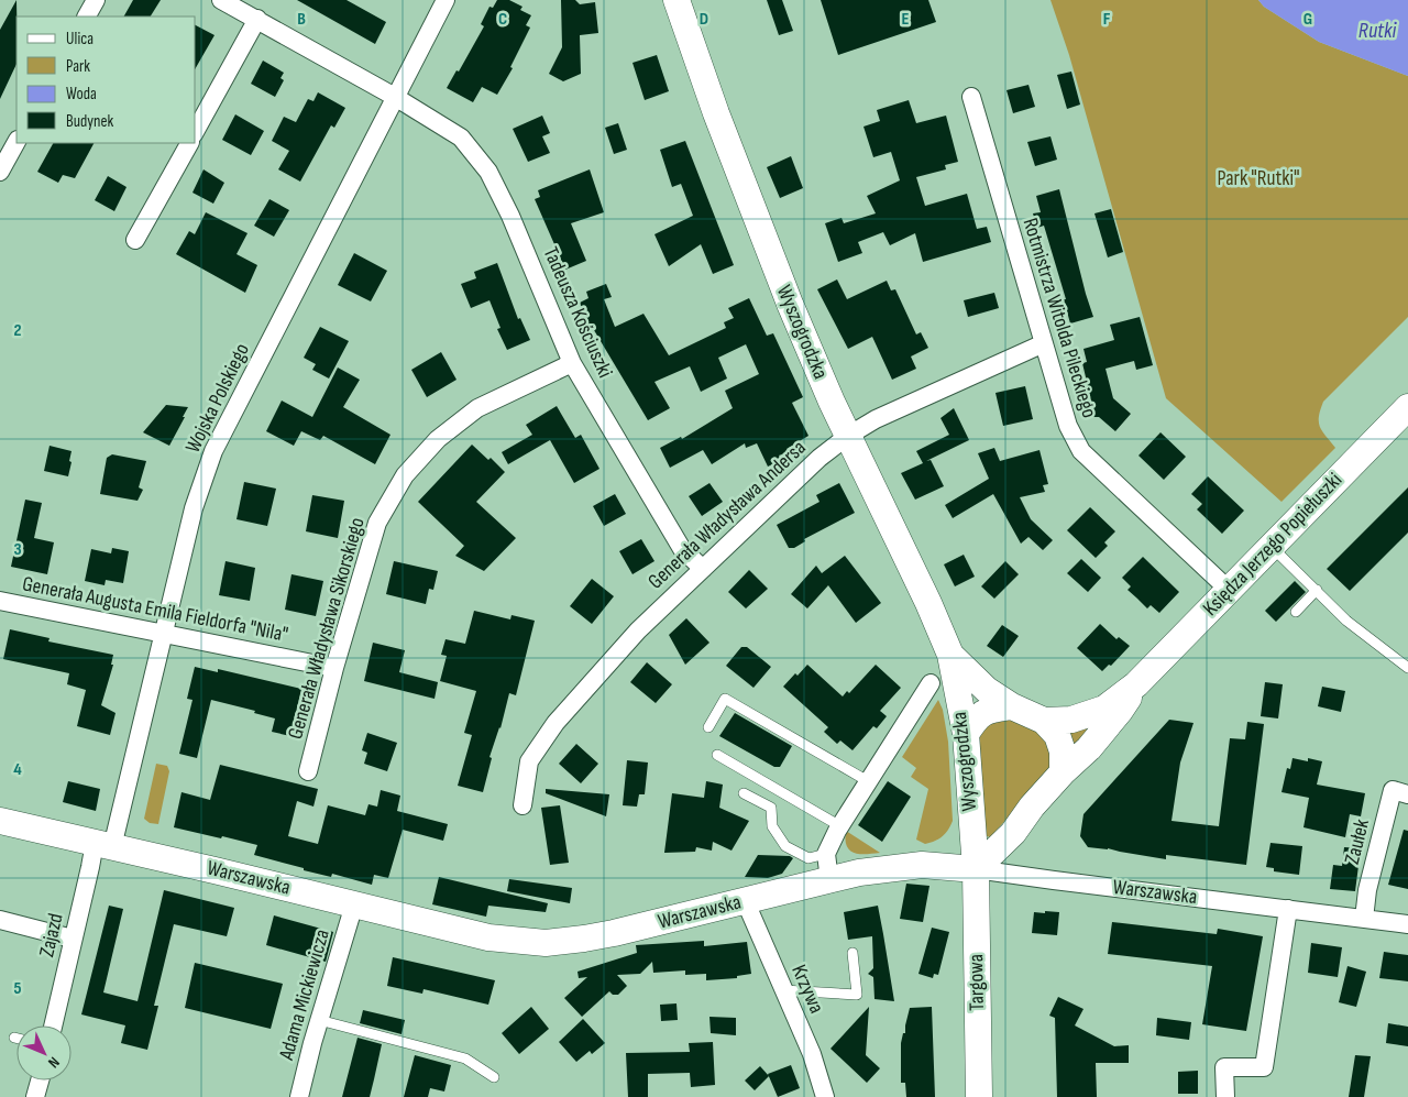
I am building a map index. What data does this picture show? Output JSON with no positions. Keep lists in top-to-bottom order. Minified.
{"streets":{"street":["Tadeusza Kościuszki","Rotmistrza Witolda Pileckiego","Wyszogrodzka","Wojska Polskiego","Generała Władysława Andersa","Księdza Jerzego Popiełuszki","Generała Augusta Emila Fieldorfa \"Nila\"","Generała Władysława Sikorskiego","Zaułek","Warszawska","Zajazd","Targowa","Krzywa","Adama Mickiewicza"]},"crossings":[["Tadeusza Kościuszki","Wojska Polskiego"],["Tadeusza Kościuszki","Generała Władysława Andersa"],["Tadeusza Kościuszki","Generała Władysława Sikorskiego"],["Rotmistrza Witolda Pileckiego","Generała Władysława Andersa"],["Rotmistrza Witolda Pileckiego","Księdza Jerzego Popiełuszki"],["Wyszogrodzka","Generała Władysława Andersa"],["Wyszogrodzka","Księdza Jerzego Popiełuszki"],["Wyszogrodzka","Warszawska"],["Wyszogrodzka","Targowa"],["Wojska Polskiego","Generała Augusta Emila Fieldorfa \"Nila\""],["Wojska Polskiego","Warszawska"],["Wojska Polskiego","Zajazd"],["Księdza Jerzego Popiełuszki","Warszawska"],["Księdza Jerzego Popiełuszki","Targowa"],["Generała Augusta Emila Fieldorfa \"Nila\"","Generała Władysława Sikorskiego"],["Zaułek","Warszawska"],["Warszawska","Zajazd"],["Warszawska","Targowa"],["Warszawska","Krzywa"],["Warszawska","Adama Mickiewicza"]],"water":["Rutki"],"parks":["Park \"Rutki\""],"legend":["Ulica","Park","Woda","Budynek"],"north":"bottom right","grid":{"columns":["B","C","D","E","F","G"],"rows":["2","3","4","5"]}}
